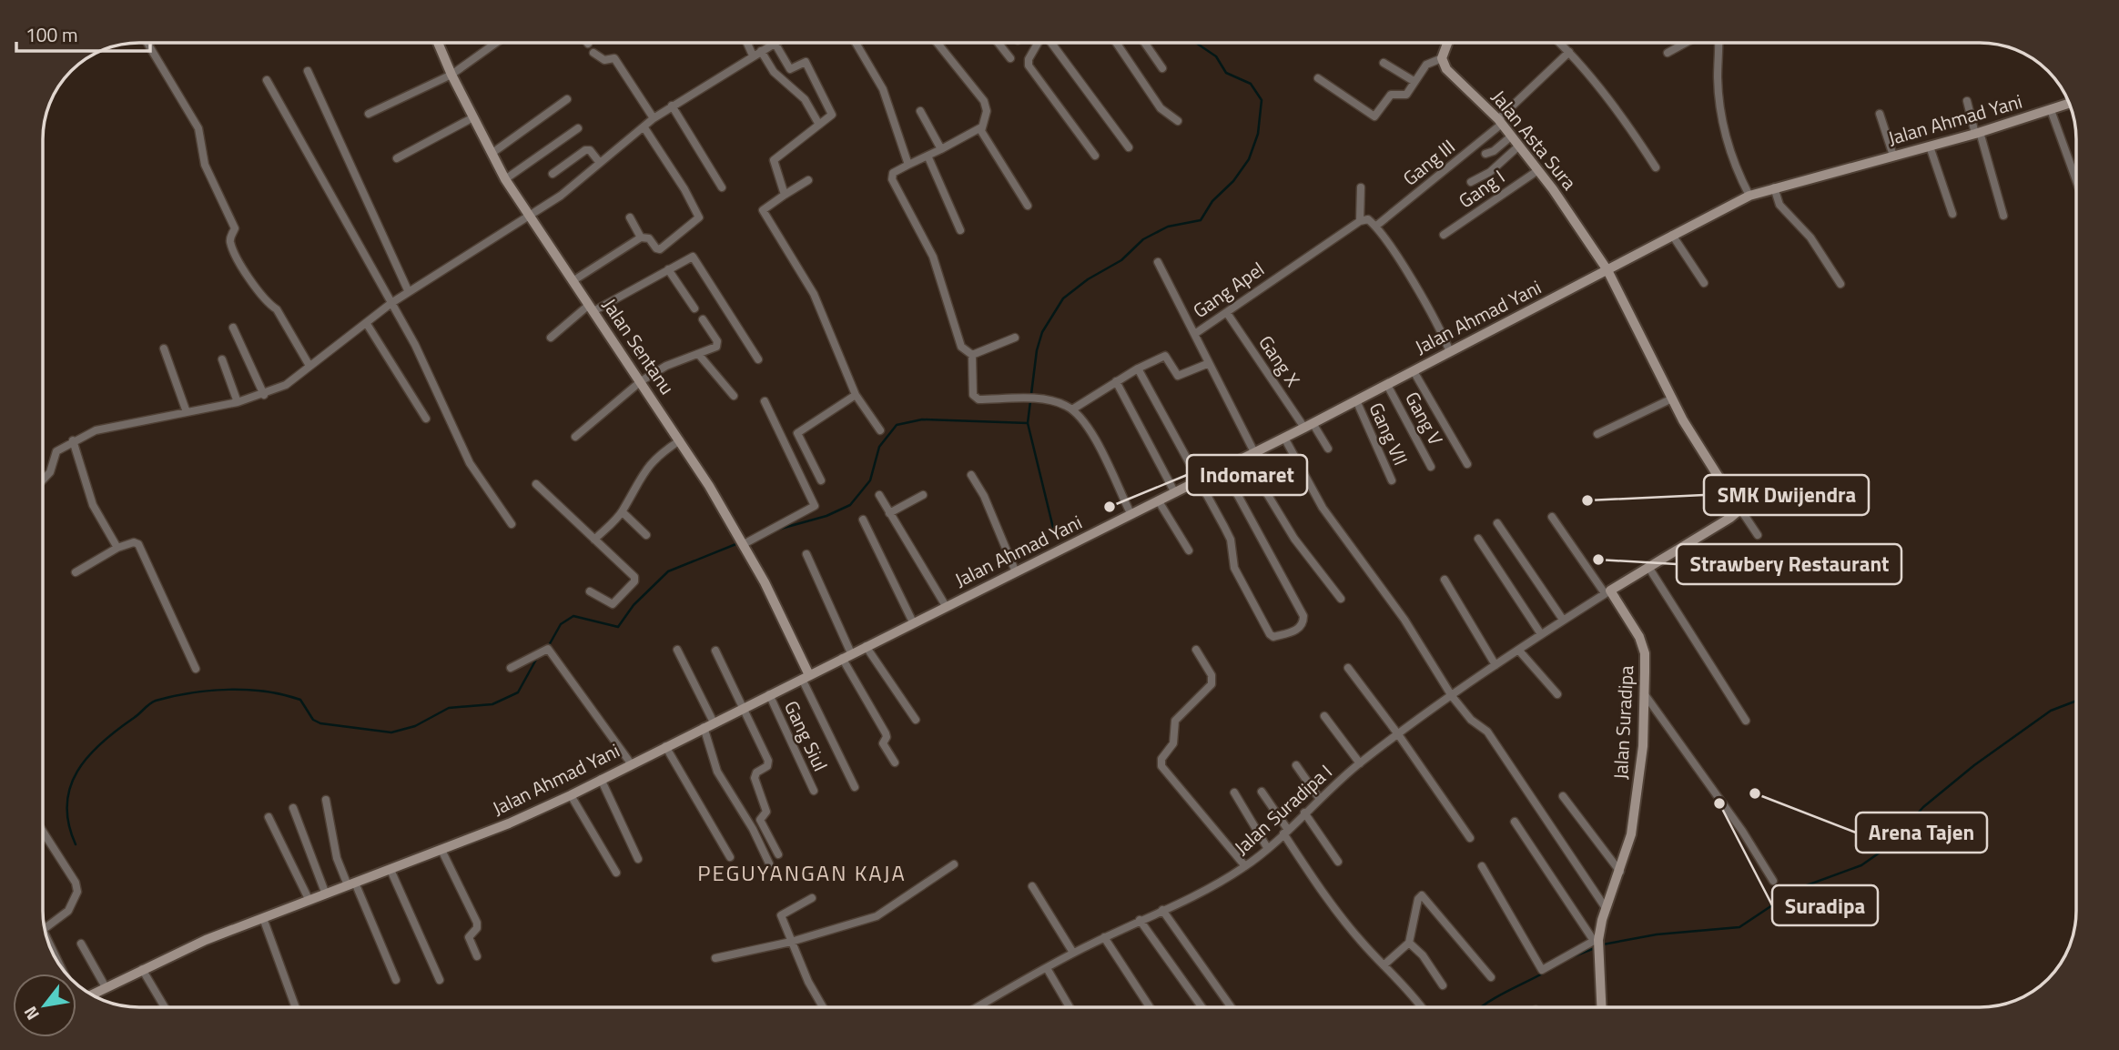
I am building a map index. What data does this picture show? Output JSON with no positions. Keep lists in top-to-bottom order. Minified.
{"streets":{"main road":["Jalan Ahmad Yani","Jalan Asta Sura","Jalan Sentanu","Jalan Suradipa"],"street":["Gang III","Gang I","Gang Apel","Gang X","Gang V","Gang VII","Gang Siul","Jalan Suradipa I"]},"crossings":[["Jalan Ahmad Yani","Jalan Asta Sura"],["Jalan Ahmad Yani","Gang Apel"],["Jalan Ahmad Yani","Jalan Sentanu"],["Jalan Ahmad Yani","Gang X"],["Jalan Ahmad Yani","Gang V"],["Jalan Ahmad Yani","Gang VII"],["Jalan Ahmad Yani","Gang Siul"],["Jalan Asta Sura","Gang III"],["Jalan Asta Sura","Gang I"],["Gang Apel","Gang X"],["Jalan Suradipa","Jalan Suradipa I"]],"districts":["PEGUYANGAN KAJA"],"places":["SMK Dwijendra","Indomaret","Strawbery Restaurant","Arena Tajen","Suradipa"],"scale_bar":"100 m","north":"bottom left"}
